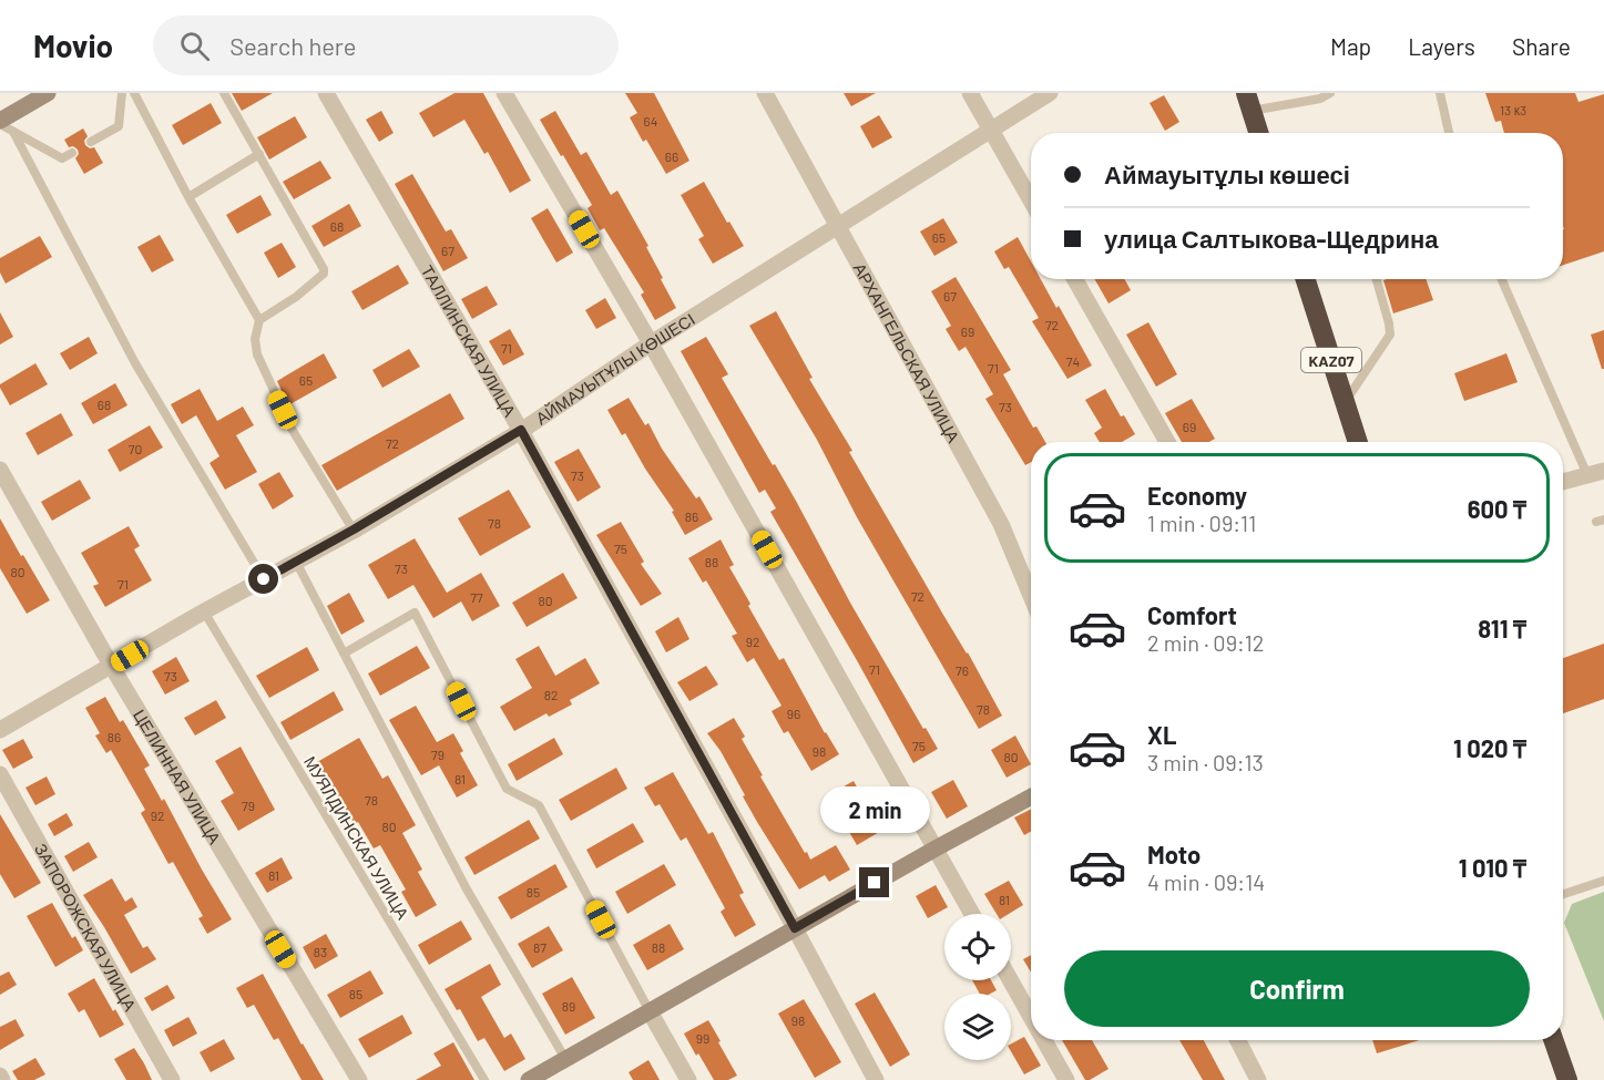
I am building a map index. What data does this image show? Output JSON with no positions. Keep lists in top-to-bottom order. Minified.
{"streets":{"highway":["KAZ07"],"street":["ТАЛЛИНСКАЯ УЛИЦА","АРХАНГЕЛЬСКАЯ УЛИЦА","АЙМАУЫТҰЛЫ КӨШЕСІ","ЦЕЛИННАЯ УЛИЦА","ЗАПОРОЖСКАЯ УЛИЦА"],"lane":["МУЯЛДИНСКАЯ УЛИЦА"]},"crossings":[["ТАЛЛИНСКАЯ УЛИЦА","АЙМАУЫТҰЛЫ КӨШЕСІ"],["АРХАНГЕЛЬСКАЯ УЛИЦА","АЙМАУЫТҰЛЫ КӨШЕСІ"],["АЙМАУЫТҰЛЫ КӨШЕСІ","ЦЕЛИННАЯ УЛИЦА"],["АЙМАУЫТҰЛЫ КӨШЕСІ","МУЯЛДИНСКАЯ УЛИЦА"]],"house_numbers":["13 к3","64","66","68","65","67","67","72","69","71","74","71","65","68","73","69","72","70","73","86","78","75","88","73","80","71","72","77","80","92","71","76","73","82","78","96","86","75","98","79","80","81","78","79","92","80","81","85","81","87","88","83","85","89","98","99"],"page":{"header":"Movio","search":"Search here","nav":["Map","Layers","Share"],"banner":["Аймауытұлы көшесі","улица Салтыкова-Щедрина"],"list":[{"name":"Economy","note":"1 min · 09:11","value":"600 ₸"},{"name":"Comfort","note":"2 min · 09:12","value":"811 ₸"},{"name":"XL","note":"3 min · 09:13","value":"1 020 ₸"},{"name":"Moto","note":"4 min · 09:14","value":"1 010 ₸"}],"bubble":"2 min","buttons":"Confirm"}}
